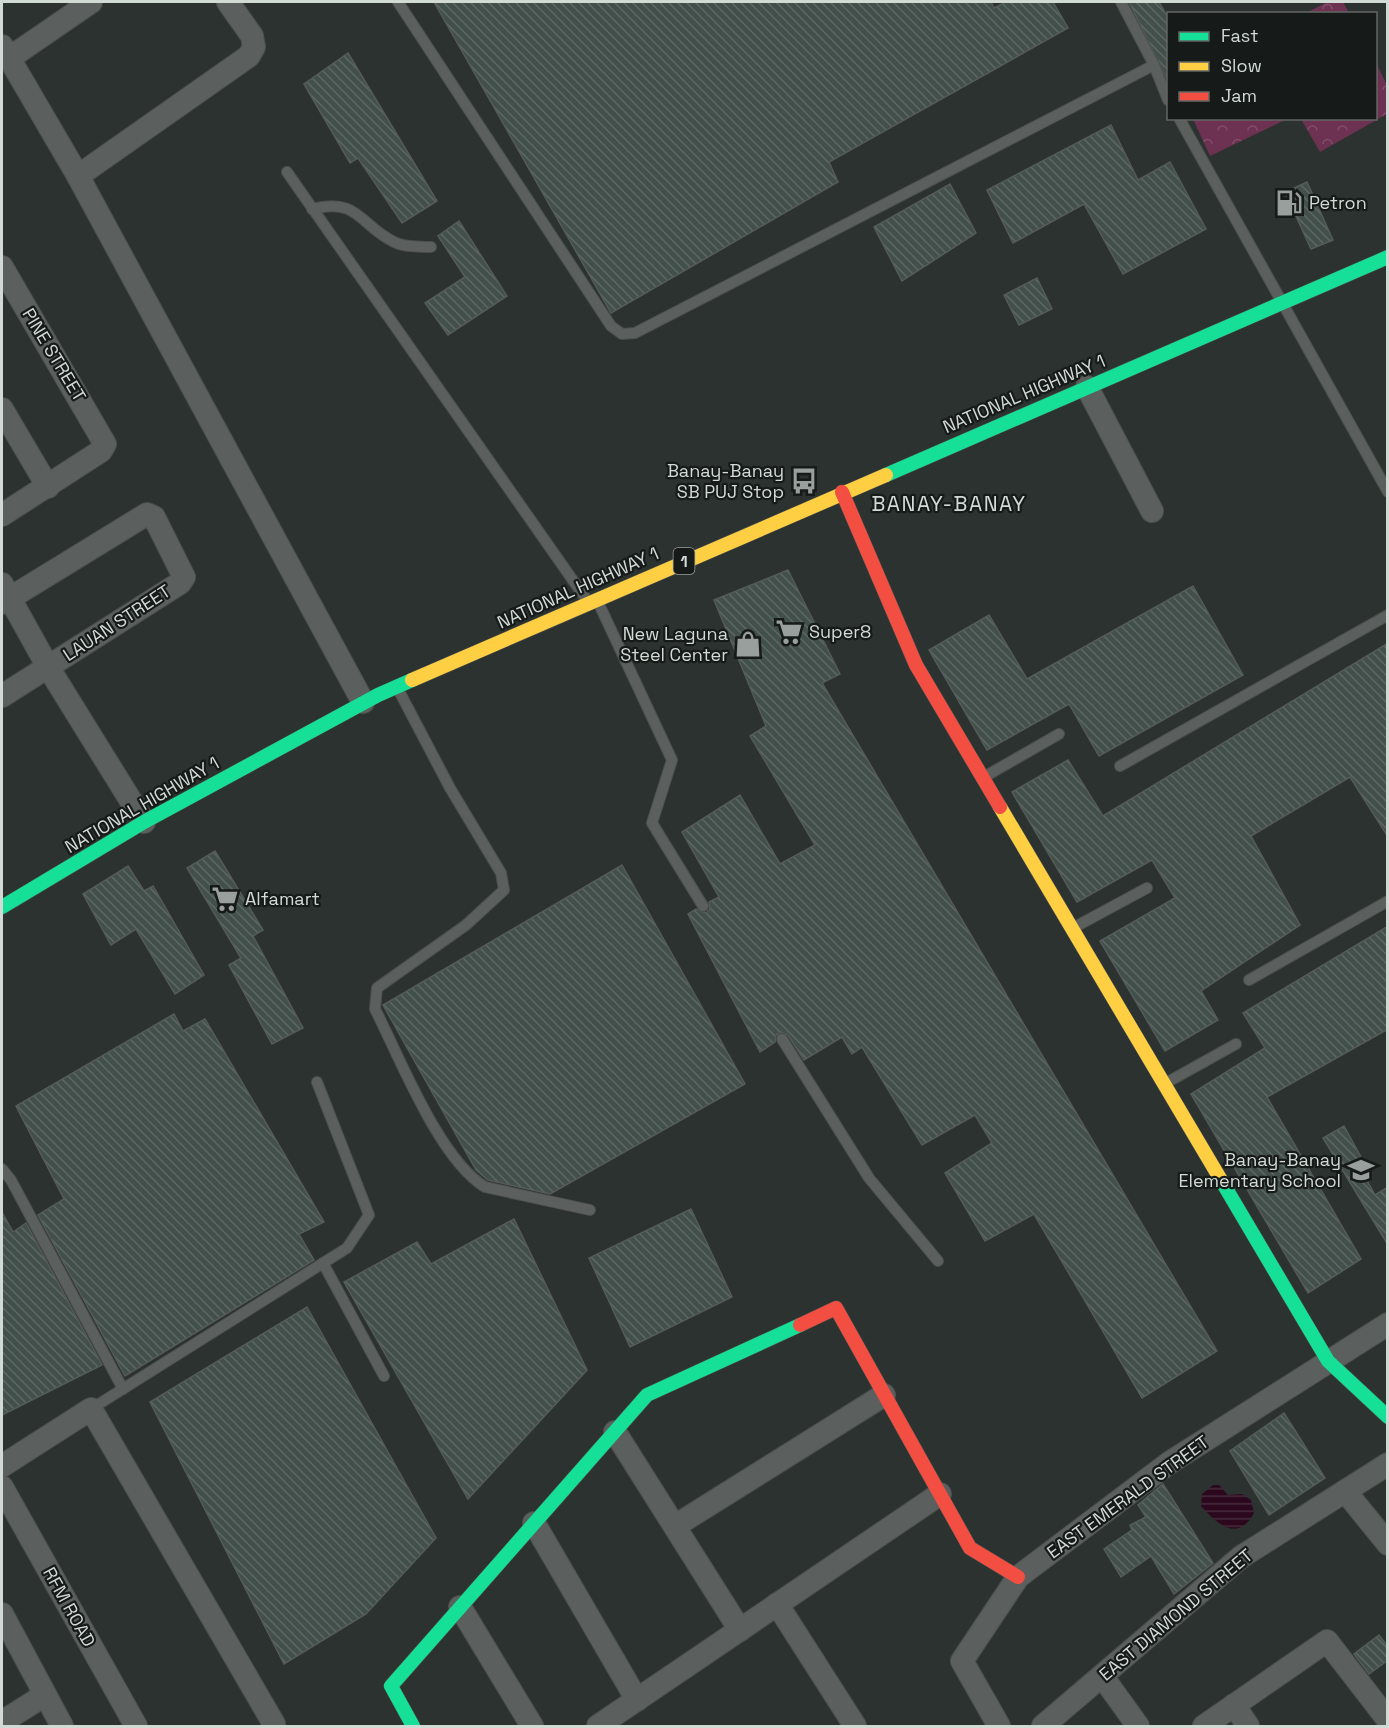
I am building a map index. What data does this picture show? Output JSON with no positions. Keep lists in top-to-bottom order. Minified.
{"streets":{"main road":["NATIONAL HIGHWAY 1","1"],"street":["PINE STREET","LAUAN STREET","EAST EMERALD STREET","RFM ROAD","EAST DIAMOND STREET"]},"districts":["BANAY-BANAY"],"places":{"fuel station":["Petron"],"bus stop":["Banay-Banay SB PUJ Stop"],"supermarket":["Super8","Alfamart"],"shop":["New Laguna Steel Center"],"school or university":["Banay-Banay Elementary School"]},"legend":["Fast","Slow","Jam"]}
